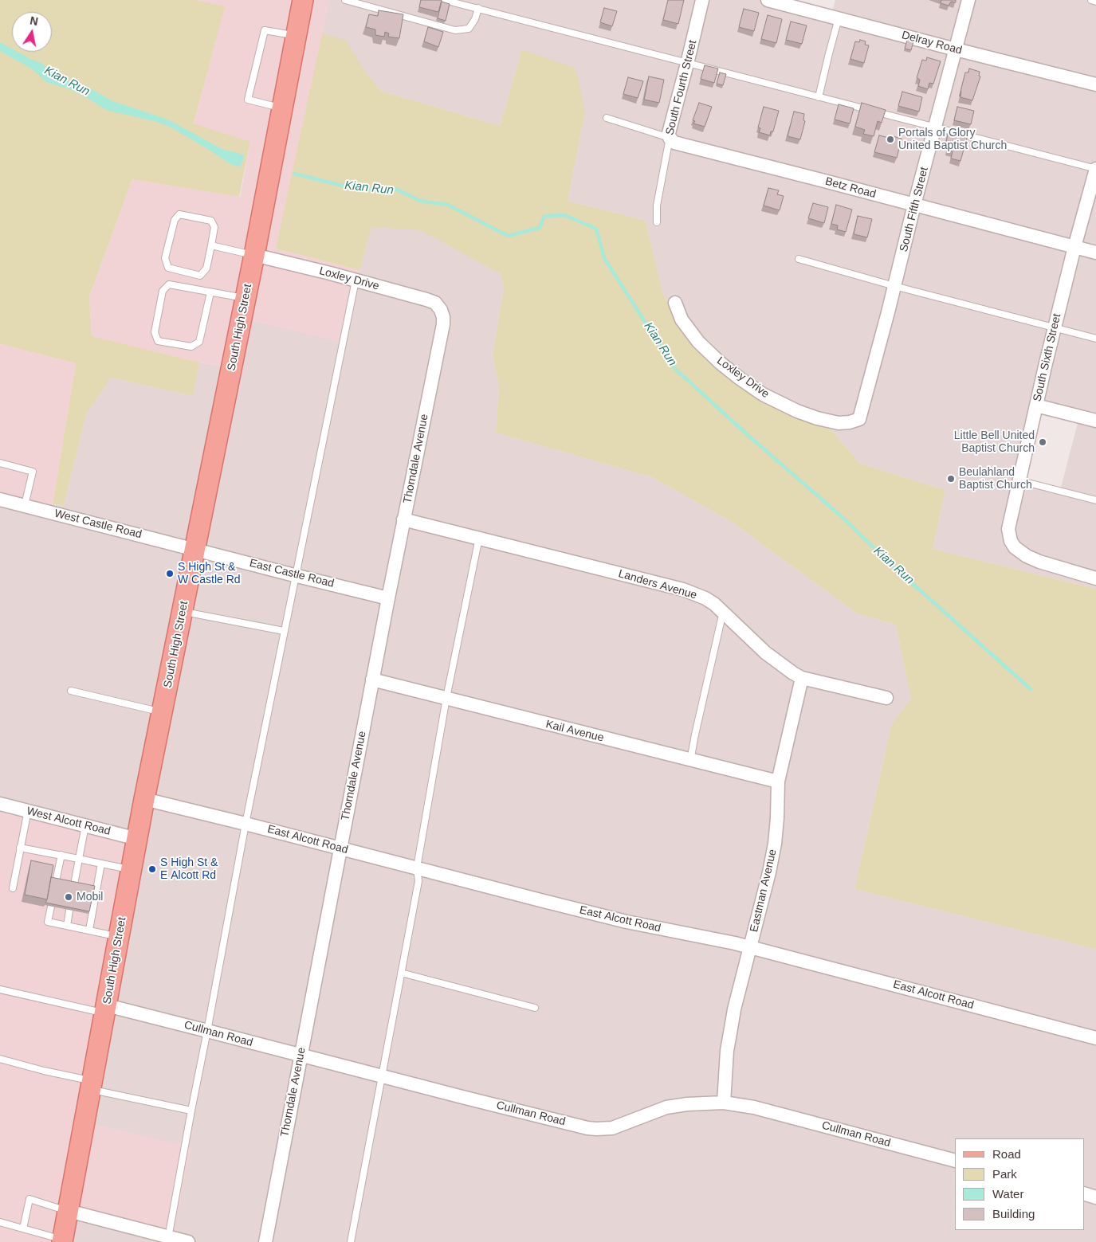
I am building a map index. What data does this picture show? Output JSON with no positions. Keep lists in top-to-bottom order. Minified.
{"streets":{"main road":["South High Street"],"street":["Delray Road","South Fourth Street","Betz Road","South Fifth Street","Loxley Drive","South Sixth Street","Thorndale Avenue","West Castle Road","East Castle Road","Landers Avenue","Kail Avenue","West Alcott Road","East Alcott Road","Eastman Avenue","Cullman Road"]},"crossings":[["Delray Road","South Fifth Street"],["South Fourth Street","Betz Road"],["Betz Road","South Fifth Street"],["Betz Road","South Sixth Street"],["South Fifth Street","Loxley Drive"],["Loxley Drive","South High Street"],["Loxley Drive","Thorndale Avenue"],["South High Street","West Castle Road"],["South High Street","East Castle Road"],["South High Street","West Alcott Road"],["South High Street","East Alcott Road"],["South High Street","Cullman Road"],["Thorndale Avenue","East Castle Road"],["Thorndale Avenue","Landers Avenue"],["Thorndale Avenue","Kail Avenue"],["Thorndale Avenue","East Alcott Road"],["Thorndale Avenue","Cullman Road"],["West Castle Road","East Castle Road"],["Landers Avenue","Eastman Avenue"],["Kail Avenue","Eastman Avenue"],["East Alcott Road","Eastman Avenue"],["Eastman Avenue","Cullman Road"]],"water":["Kian Run"],"places":["Portals of Glory United Baptist Church","Little Bell United Baptist Church","Beulahland Baptist Church","S High St & W Castle Rd","S High St & E Alcott Rd","Mobil"],"legend":["Road","Park","Water","Building"],"north":"top"}
